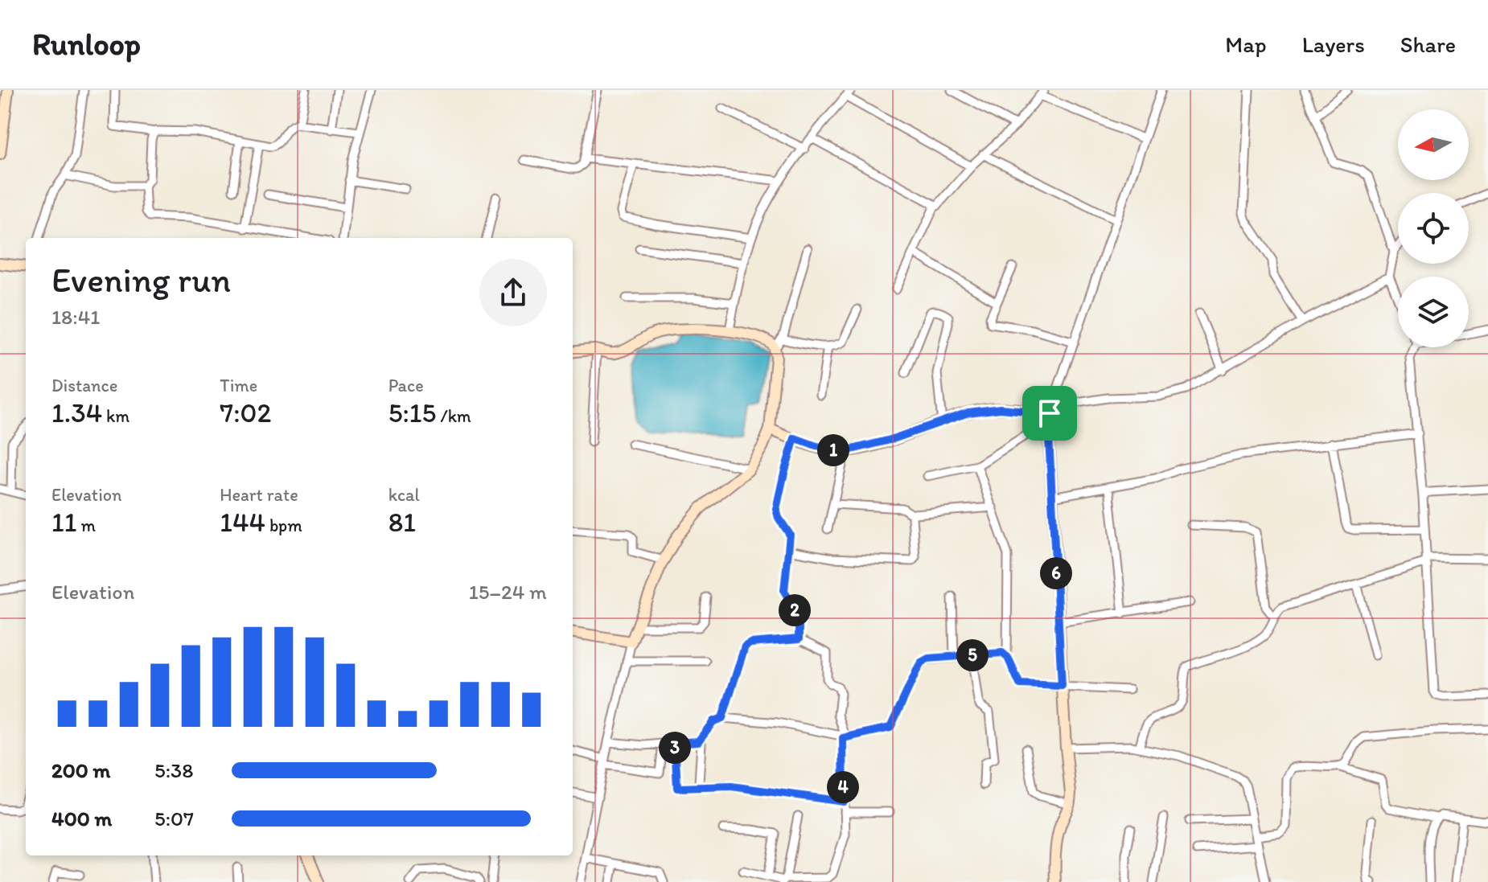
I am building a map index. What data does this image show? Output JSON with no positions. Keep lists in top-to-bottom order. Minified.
{"north":"left","page":{"header":"Runloop","nav":["Map","Layers","Share"],"heading":["Evening run","18:41"],"stats":[["Distance","1.34 km"],["Time","7:02"],["Pace","5:15 /km"],["Elevation","11 m"],["Heart rate","144 bpm"],["kcal","81"]],"pins":["1","6","2","5","3","4"],"chart":["Elevation","15–24 m"],"list":[{"name":"200 m","note":"5:38"},{"name":"400 m","note":"5:07"}]}}
